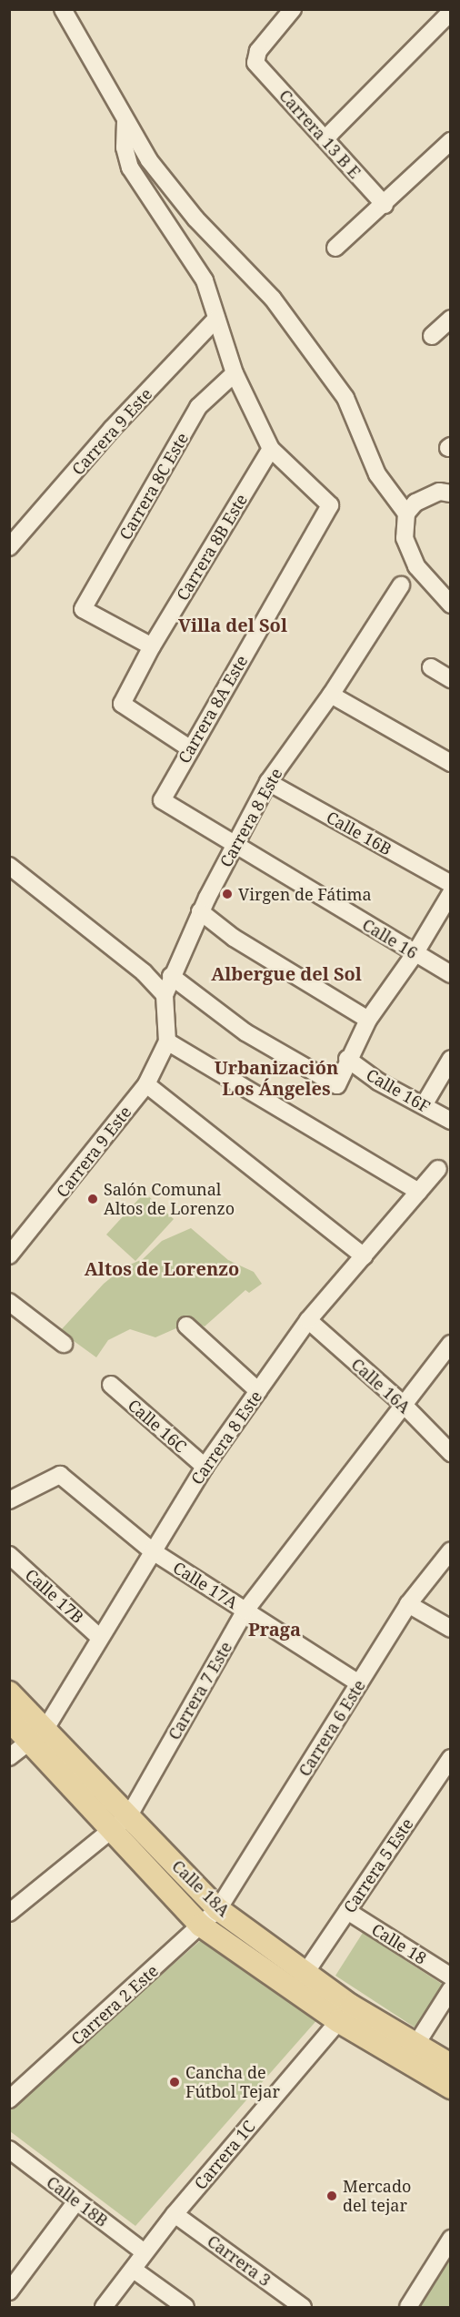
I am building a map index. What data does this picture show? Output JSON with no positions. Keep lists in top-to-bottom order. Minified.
{"streets":{"main road":["Calle 18A"],"street":["Carrera 13 B E","Carrera 9 Este","Carrera 8C Este","Carrera 8B Este","Carrera 8A Este","Carrera 8 Este","Calle 16B","Calle 16","Calle 16F","Calle 16A","Calle 16C","Calle 17A","Calle 17B","Carrera 7 Este","Carrera 6 Este","Carrera 5 Este","Calle 18","Carrera 2 Este","Carrera 1C","Calle 18B","Carrera 3"]},"crossings":[["Carrera 9 Este","Carrera 8 Este"],["Carrera 8C Este","Carrera 8B Este"],["Carrera 8B Este","Carrera 8A Este"],["Carrera 8A Este","Calle 16"],["Carrera 8 Este","Calle 16B"],["Carrera 8 Este","Calle 16"],["Carrera 8 Este","Calle 16A"],["Carrera 8 Este","Calle 16C"],["Carrera 8 Este","Calle 17A"],["Carrera 8 Este","Calle 17B"],["Carrera 8 Este","Calle 18A"],["Calle 16A","Carrera 7 Este"],["Calle 17A","Carrera 7 Este"],["Calle 17A","Carrera 6 Este"],["Carrera 7 Este","Calle 18A"],["Carrera 6 Este","Calle 18A"],["Carrera 6 Este","Carrera 2 Este"],["Carrera 5 Este","Calle 18A"],["Carrera 5 Este","Calle 18"],["Calle 18A","Carrera 2 Este"],["Calle 18A","Carrera 1C"],["Carrera 1C","Calle 18B"],["Carrera 1C","Carrera 3"]],"districts":["Villa del Sol","Albergue del Sol","Urbanización Los Ángeles","Altos de Lorenzo","Praga"],"places":["Virgen de Fátima","Salón Comunal Altos de Lorenzo","Cancha de Fútbol Tejar","Mercado del tejar"]}
